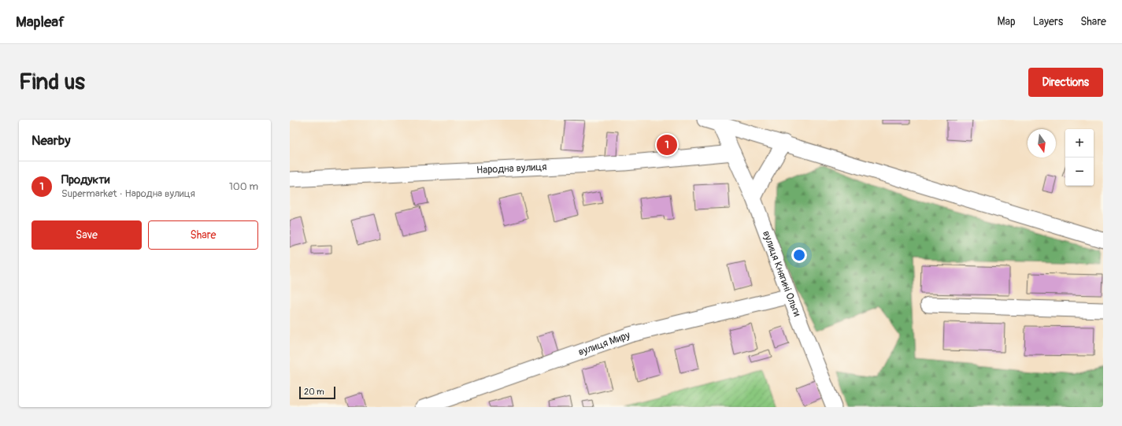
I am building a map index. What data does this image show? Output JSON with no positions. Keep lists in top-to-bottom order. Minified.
{"streets":{"street":["Народна вулиця","вулиця Княгині Ольги","вулиця Миру"]},"crossings":[["Народна вулиця","вулиця Княгині Ольги"],["вулиця Княгині Ольги","вулиця Миру"]],"scale_bar":"20 m","north":"bottom","page":{"header":"Mapleaf","nav":["Map","Layers","Share"],"buttons":["Directions",["Save","Share"]],"title":"Find us","heading":"Nearby","map_buttons":["+","−"],"pins":"1","list":[{"mark":"1","name":"Продукти","note":"Supermarket · Народна вулиця","value":"100 m"}],"scale":"20 m"}}
